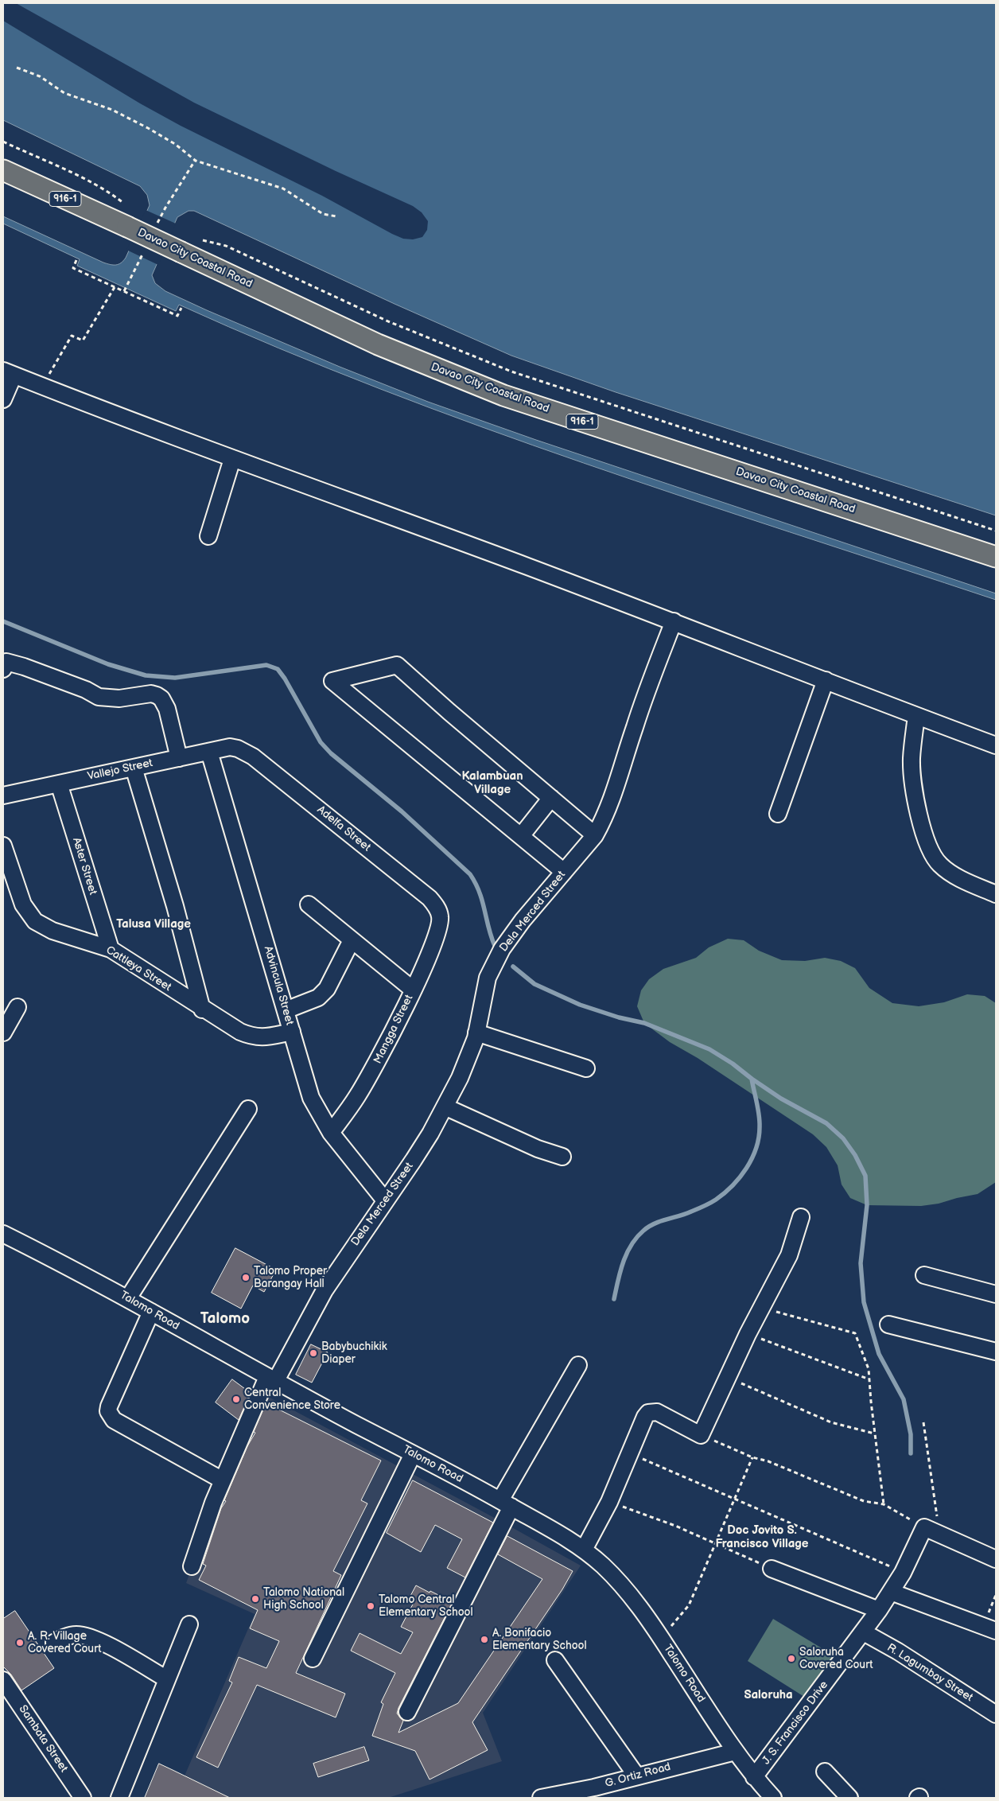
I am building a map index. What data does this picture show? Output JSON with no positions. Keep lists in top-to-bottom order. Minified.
{"streets":{"main road":["916-1","Davao City Coastal Road"],"street":["Vallejo Street","Adelfa Street","Aster Street","Dela Merced Street","Cattleya Street","Advincula Street","Mangga Street","Talomo Road","R. Lagumbay Street","J. S. Francisco Drive","Sambata Street","G. Ortiz Road"]},"crossings":[["Vallejo Street","Adelfa Street"],["Vallejo Street","Aster Street"],["Vallejo Street","Advincula Street"],["Adelfa Street","Mangga Street"],["Aster Street","Cattleya Street"],["Dela Merced Street","Advincula Street"],["Dela Merced Street","Talomo Road"],["Cattleya Street","Advincula Street"],["Advincula Street","Mangga Street"],["Talomo Road","J. S. Francisco Drive"],["Talomo Road","G. Ortiz Road"],["R. Lagumbay Street","J. S. Francisco Drive"]],"districts":["Kalambuan Village","Talusa Village","Talomo","Doc Jovito S. Francisco Village","Saloruha"],"places":["Talomo Proper Barangay Hall","Babybuchikik Diaper","Central Convenience Store","Talomo National High School","Talomo Central Elementary School","A. Bonifacio Elementary School","A. R. Village Covered Court","Saloruha Covered Court"]}
